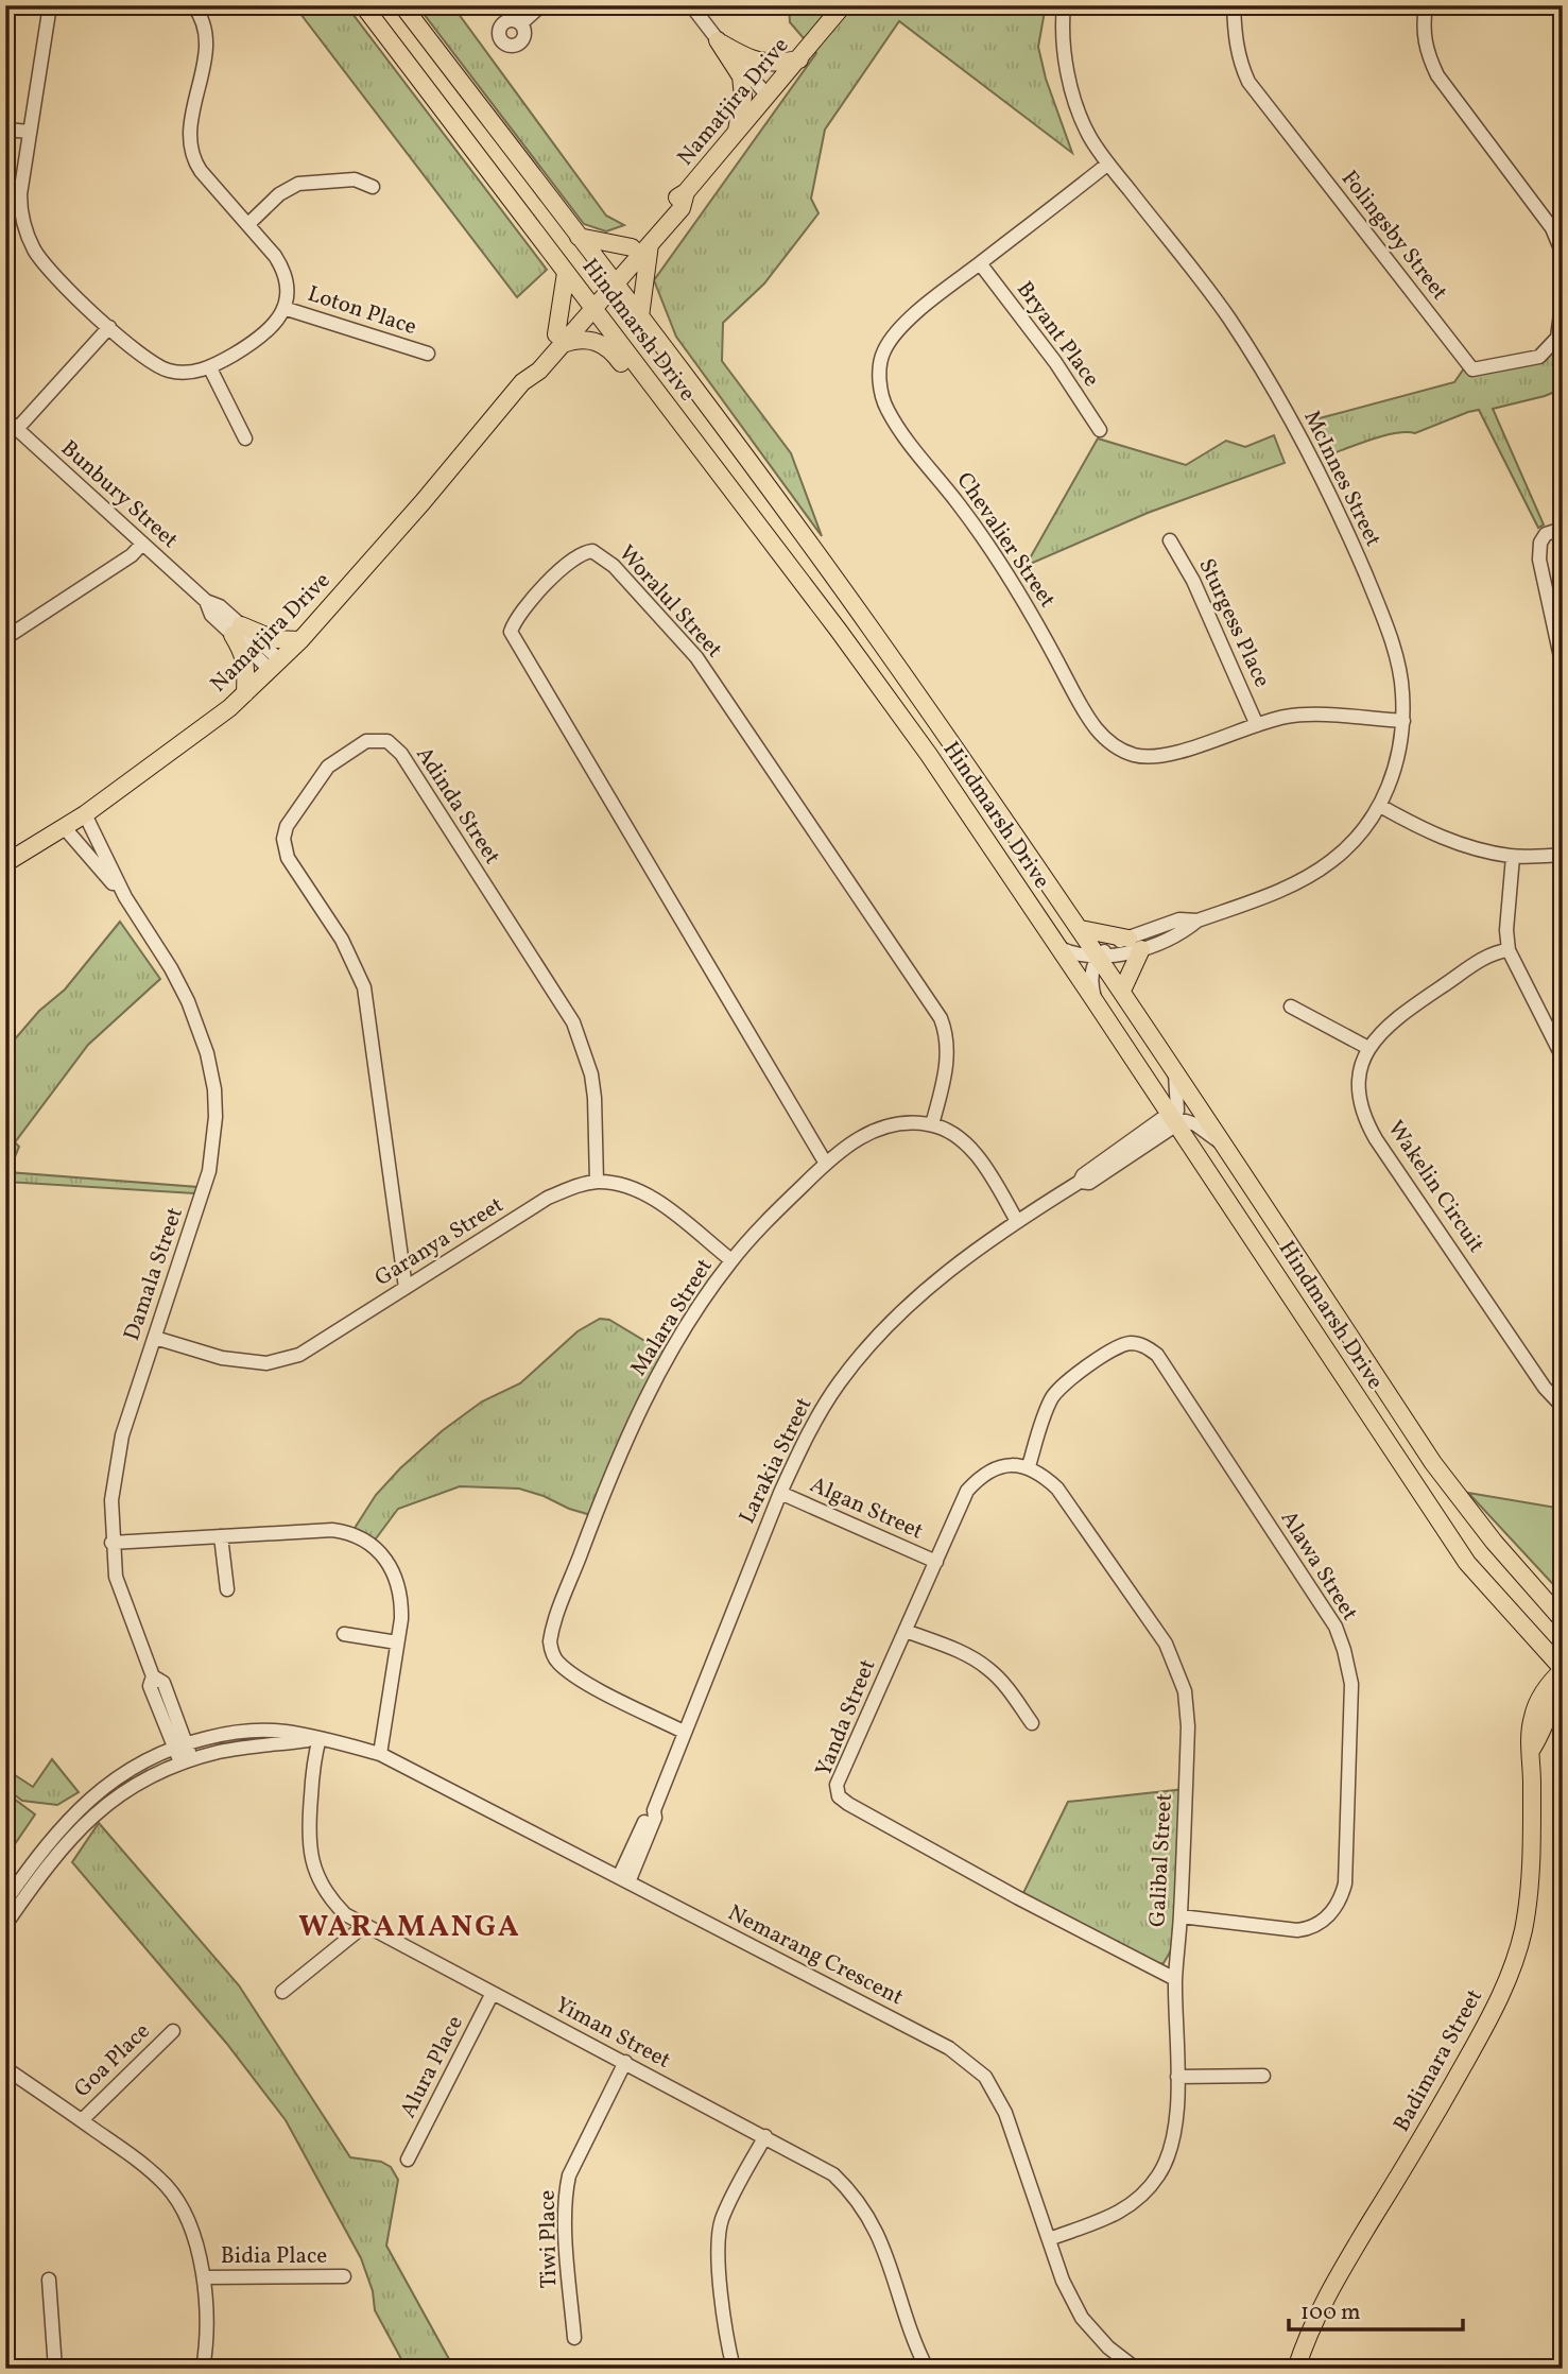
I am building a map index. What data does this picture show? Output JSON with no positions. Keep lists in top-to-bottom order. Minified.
{"streets":{"main road":["Namatjira Drive","Hindmarsh Drive","Badimara Street"],"street":["Folingsby Street","Loton Place","Bryant Place","McInnes Street","Bunbury Street","Chevalier Street","Woralul Street","Sturgess Place","Adinda Street","Wakelin Circuit","Garanya Street","Damala Street","Malara Street","Larakia Street","Algan Street","Alawa Street","Yanda Street","Galibal Street","Nemarang Crescent","Yiman Street","Goa Place","Alura Place","Tiwi Place","Bidia Place"]},"crossings":[["Namatjira Drive","Hindmarsh Drive"],["Namatjira Drive","Bunbury Street"],["Namatjira Drive","Damala Street"],["Hindmarsh Drive","McInnes Street"],["Hindmarsh Drive","Larakia Street"],["Hindmarsh Drive","Badimara Street"],["Bryant Place","Chevalier Street"],["McInnes Street","Chevalier Street"],["Chevalier Street","Sturgess Place"],["Woralul Street","Malara Street"],["Adinda Street","Garanya Street"],["Garanya Street","Damala Street"],["Garanya Street","Malara Street"],["Damala Street","Nemarang Crescent"],["Malara Street","Larakia Street"],["Larakia Street","Algan Street"],["Larakia Street","Nemarang Crescent"],["Algan Street","Yanda Street"],["Alawa Street","Yanda Street"],["Alawa Street","Galibal Street"],["Yanda Street","Galibal Street"],["Galibal Street","Nemarang Crescent"],["Nemarang Crescent","Yiman Street"],["Yiman Street","Alura Place"],["Yiman Street","Tiwi Place"]],"districts":["WARAMANGA"],"scale_bar":"100 m"}
